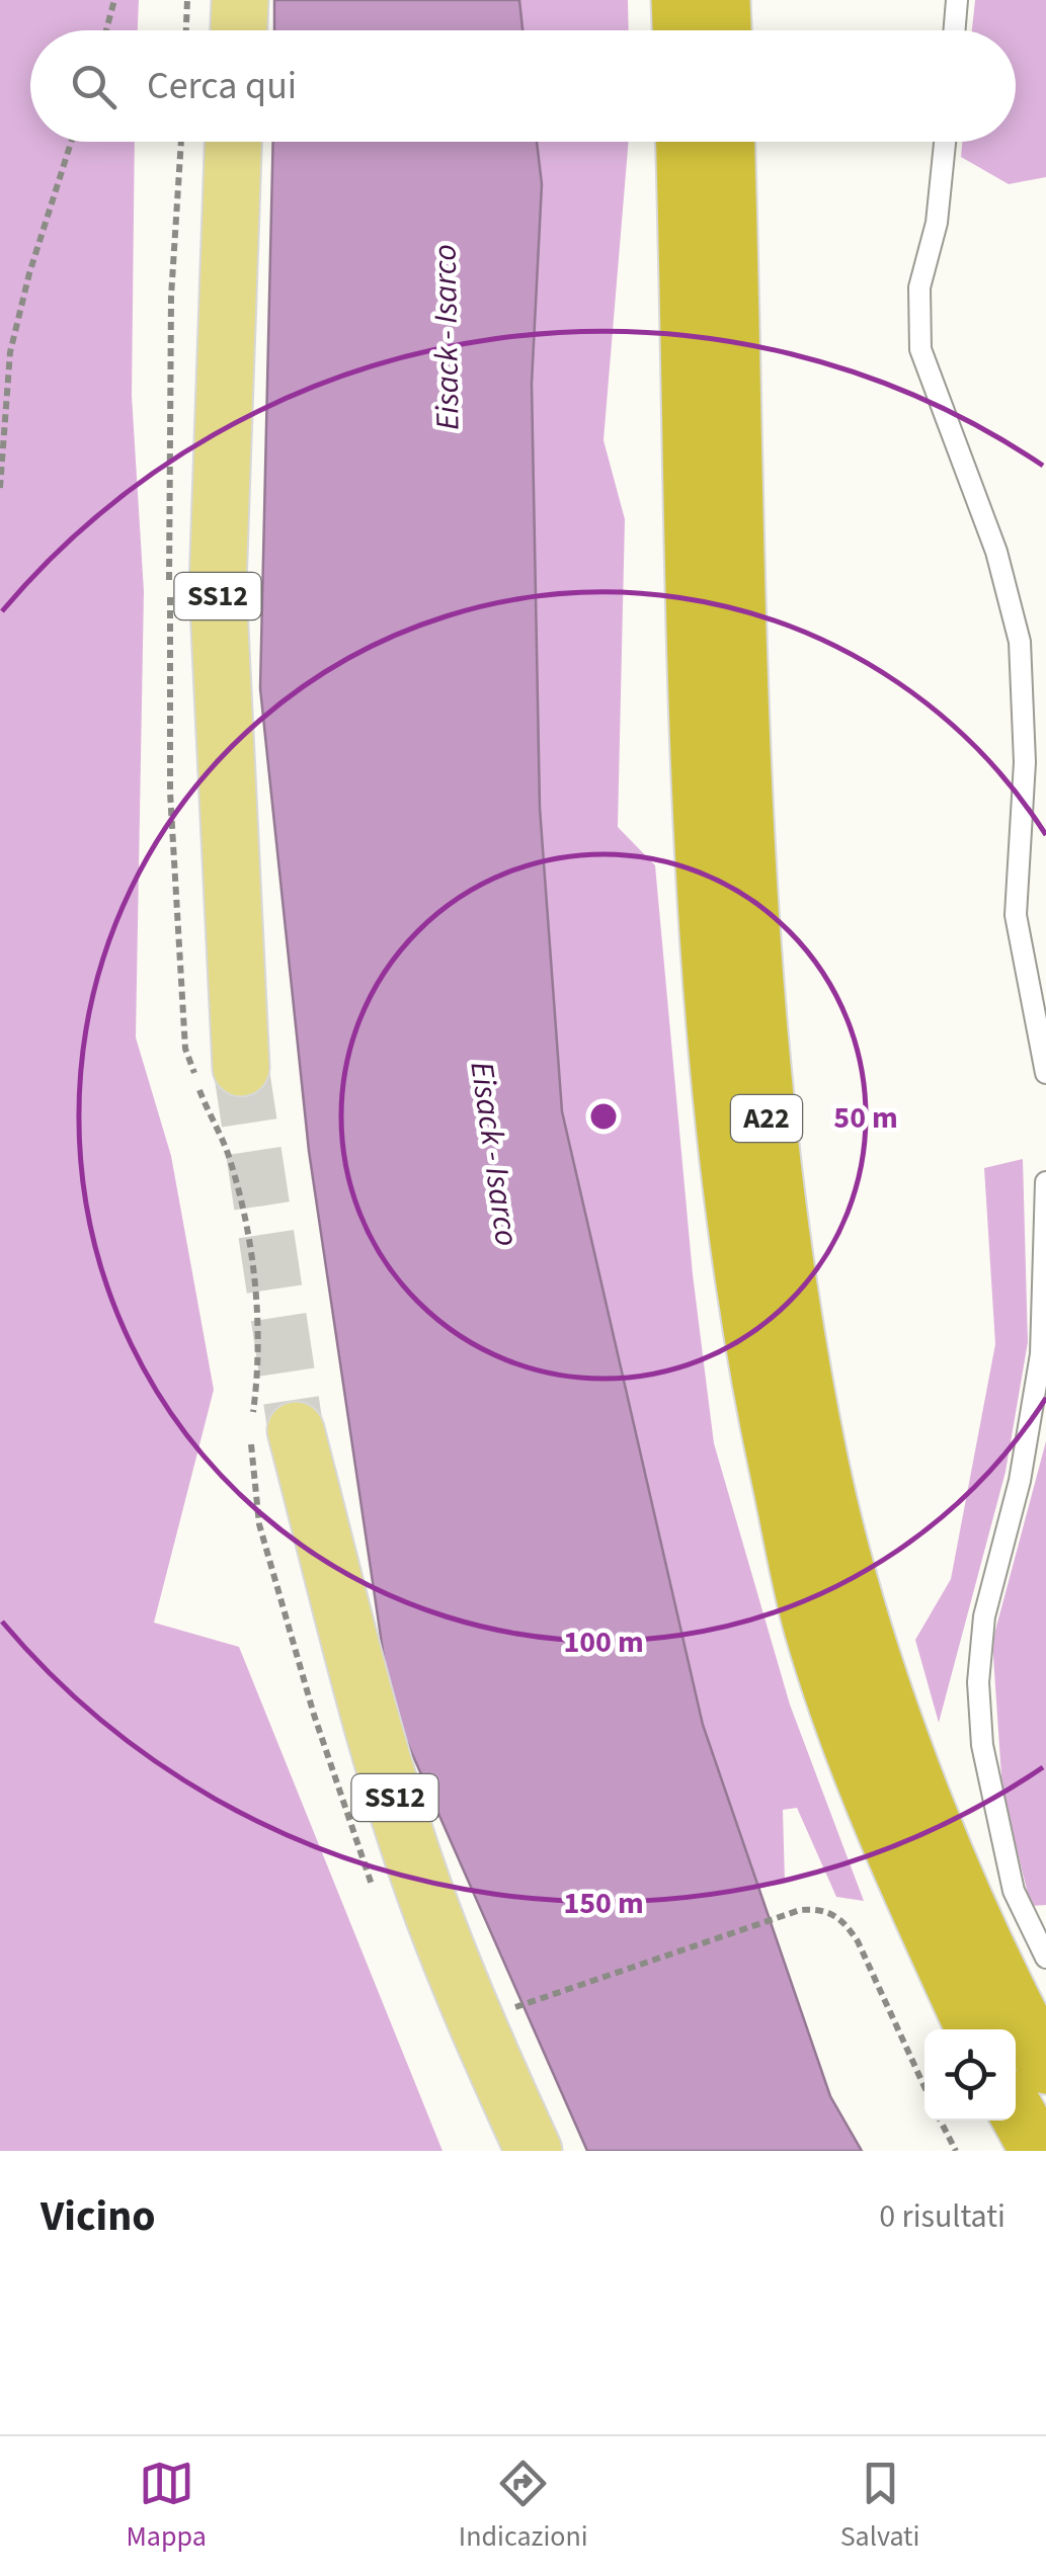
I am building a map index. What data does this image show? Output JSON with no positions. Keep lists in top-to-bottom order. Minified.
{"streets":{"highway":["A22"],"main road":["SS12"]},"water":["Eisack - Isarco"],"page":{"search":"Cerca qui","heading":["Vicino","0 risultati"],"nav":["Mappa","Indicazioni","Salvati"]},"rings":["50 m","100 m","150 m"]}
